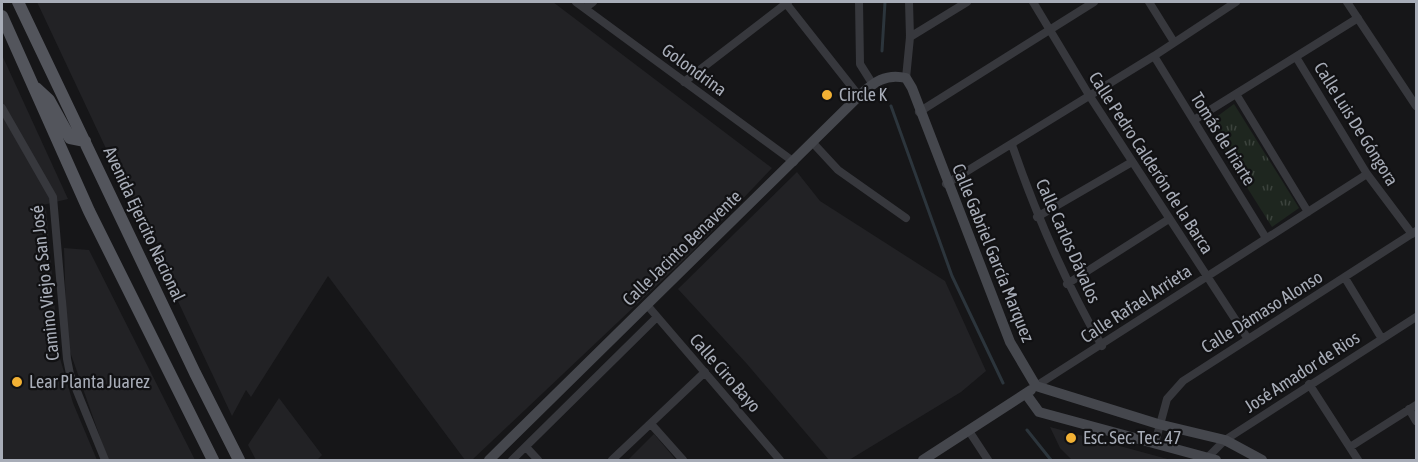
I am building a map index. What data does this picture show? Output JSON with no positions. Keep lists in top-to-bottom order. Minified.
{"streets":{"main road":["Avenida Ejercito Nacional"],"street":["Golondrina","Calle Luis De Góngora","Tomás de Iriarte","Calle Pedro Calderón de la Barca","Calle Carlos Dávalos","Calle Jacinto Benavente","Calle Gabriel García Marquez","Camino Viejo a San José","Calle Rafael Arrieta","Calle Dámaso Alonso","José Amador de Rios","Calle Ciro Bayo"]},"crossings":[["Golondrina","Calle Jacinto Benavente"],["Calle Luis De Góngora","Calle Rafael Arrieta"],["Calle Luis De Góngora","Calle Dámaso Alonso"],["Tomás de Iriarte","Calle Rafael Arrieta"],["Calle Pedro Calderón de la Barca","Calle Rafael Arrieta"],["Calle Pedro Calderón de la Barca","Calle Dámaso Alonso"],["Calle Carlos Dávalos","Calle Rafael Arrieta"],["Calle Jacinto Benavente","Calle Ciro Bayo"],["Calle Gabriel García Marquez","Calle Rafael Arrieta"]],"places":["Circle K","Lear Planta Juarez","Esc. Sec. Tec. 47"]}
